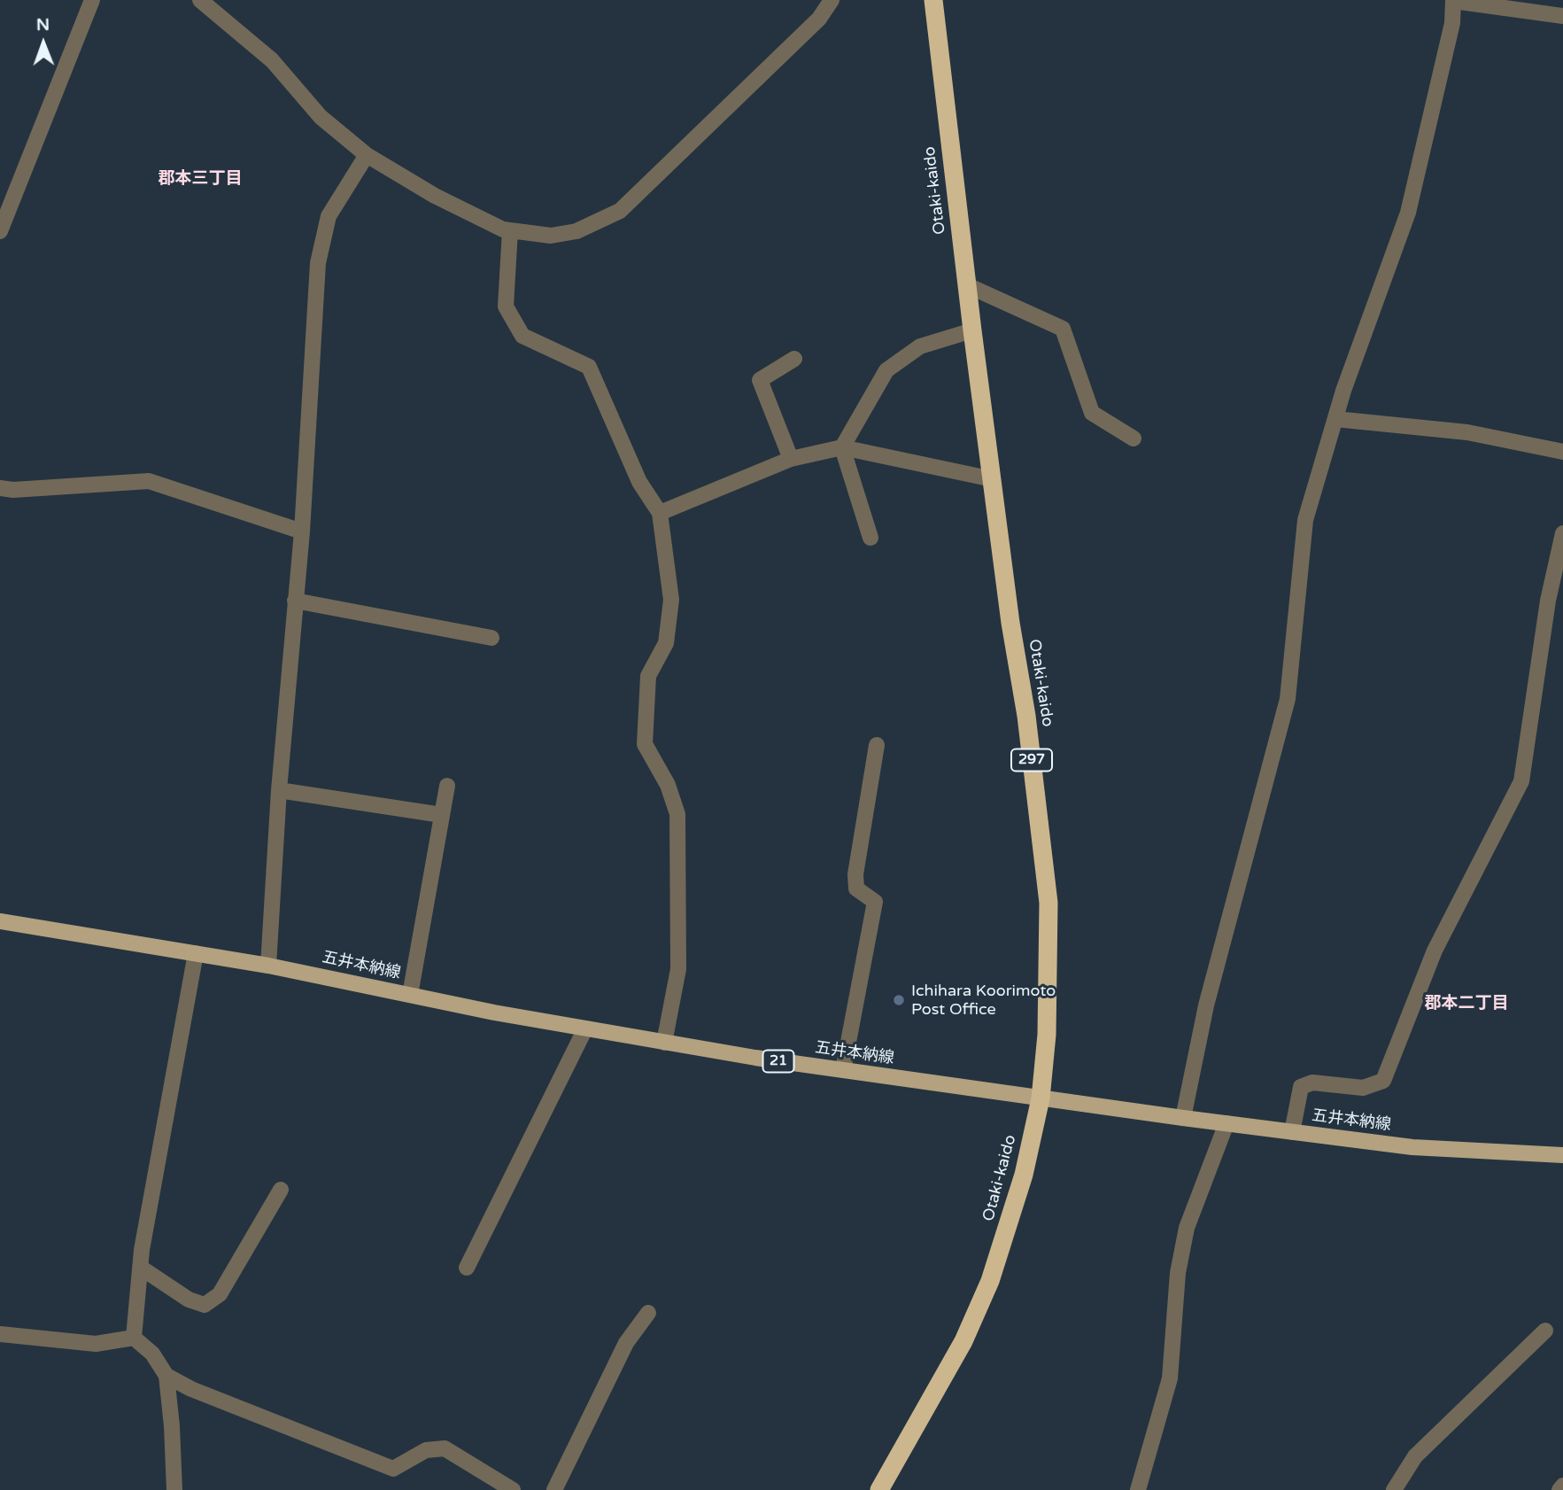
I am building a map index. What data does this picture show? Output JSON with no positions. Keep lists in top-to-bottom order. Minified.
{"streets":{"highway":["Otaki-kaido","297"],"main road":["五井本納線","21"]},"crossings":[["Otaki-kaido","五井本納線"]],"districts":["郡本三丁目","郡本二丁目"],"places":["Ichihara Koorimoto Post Office"],"north":"top"}
